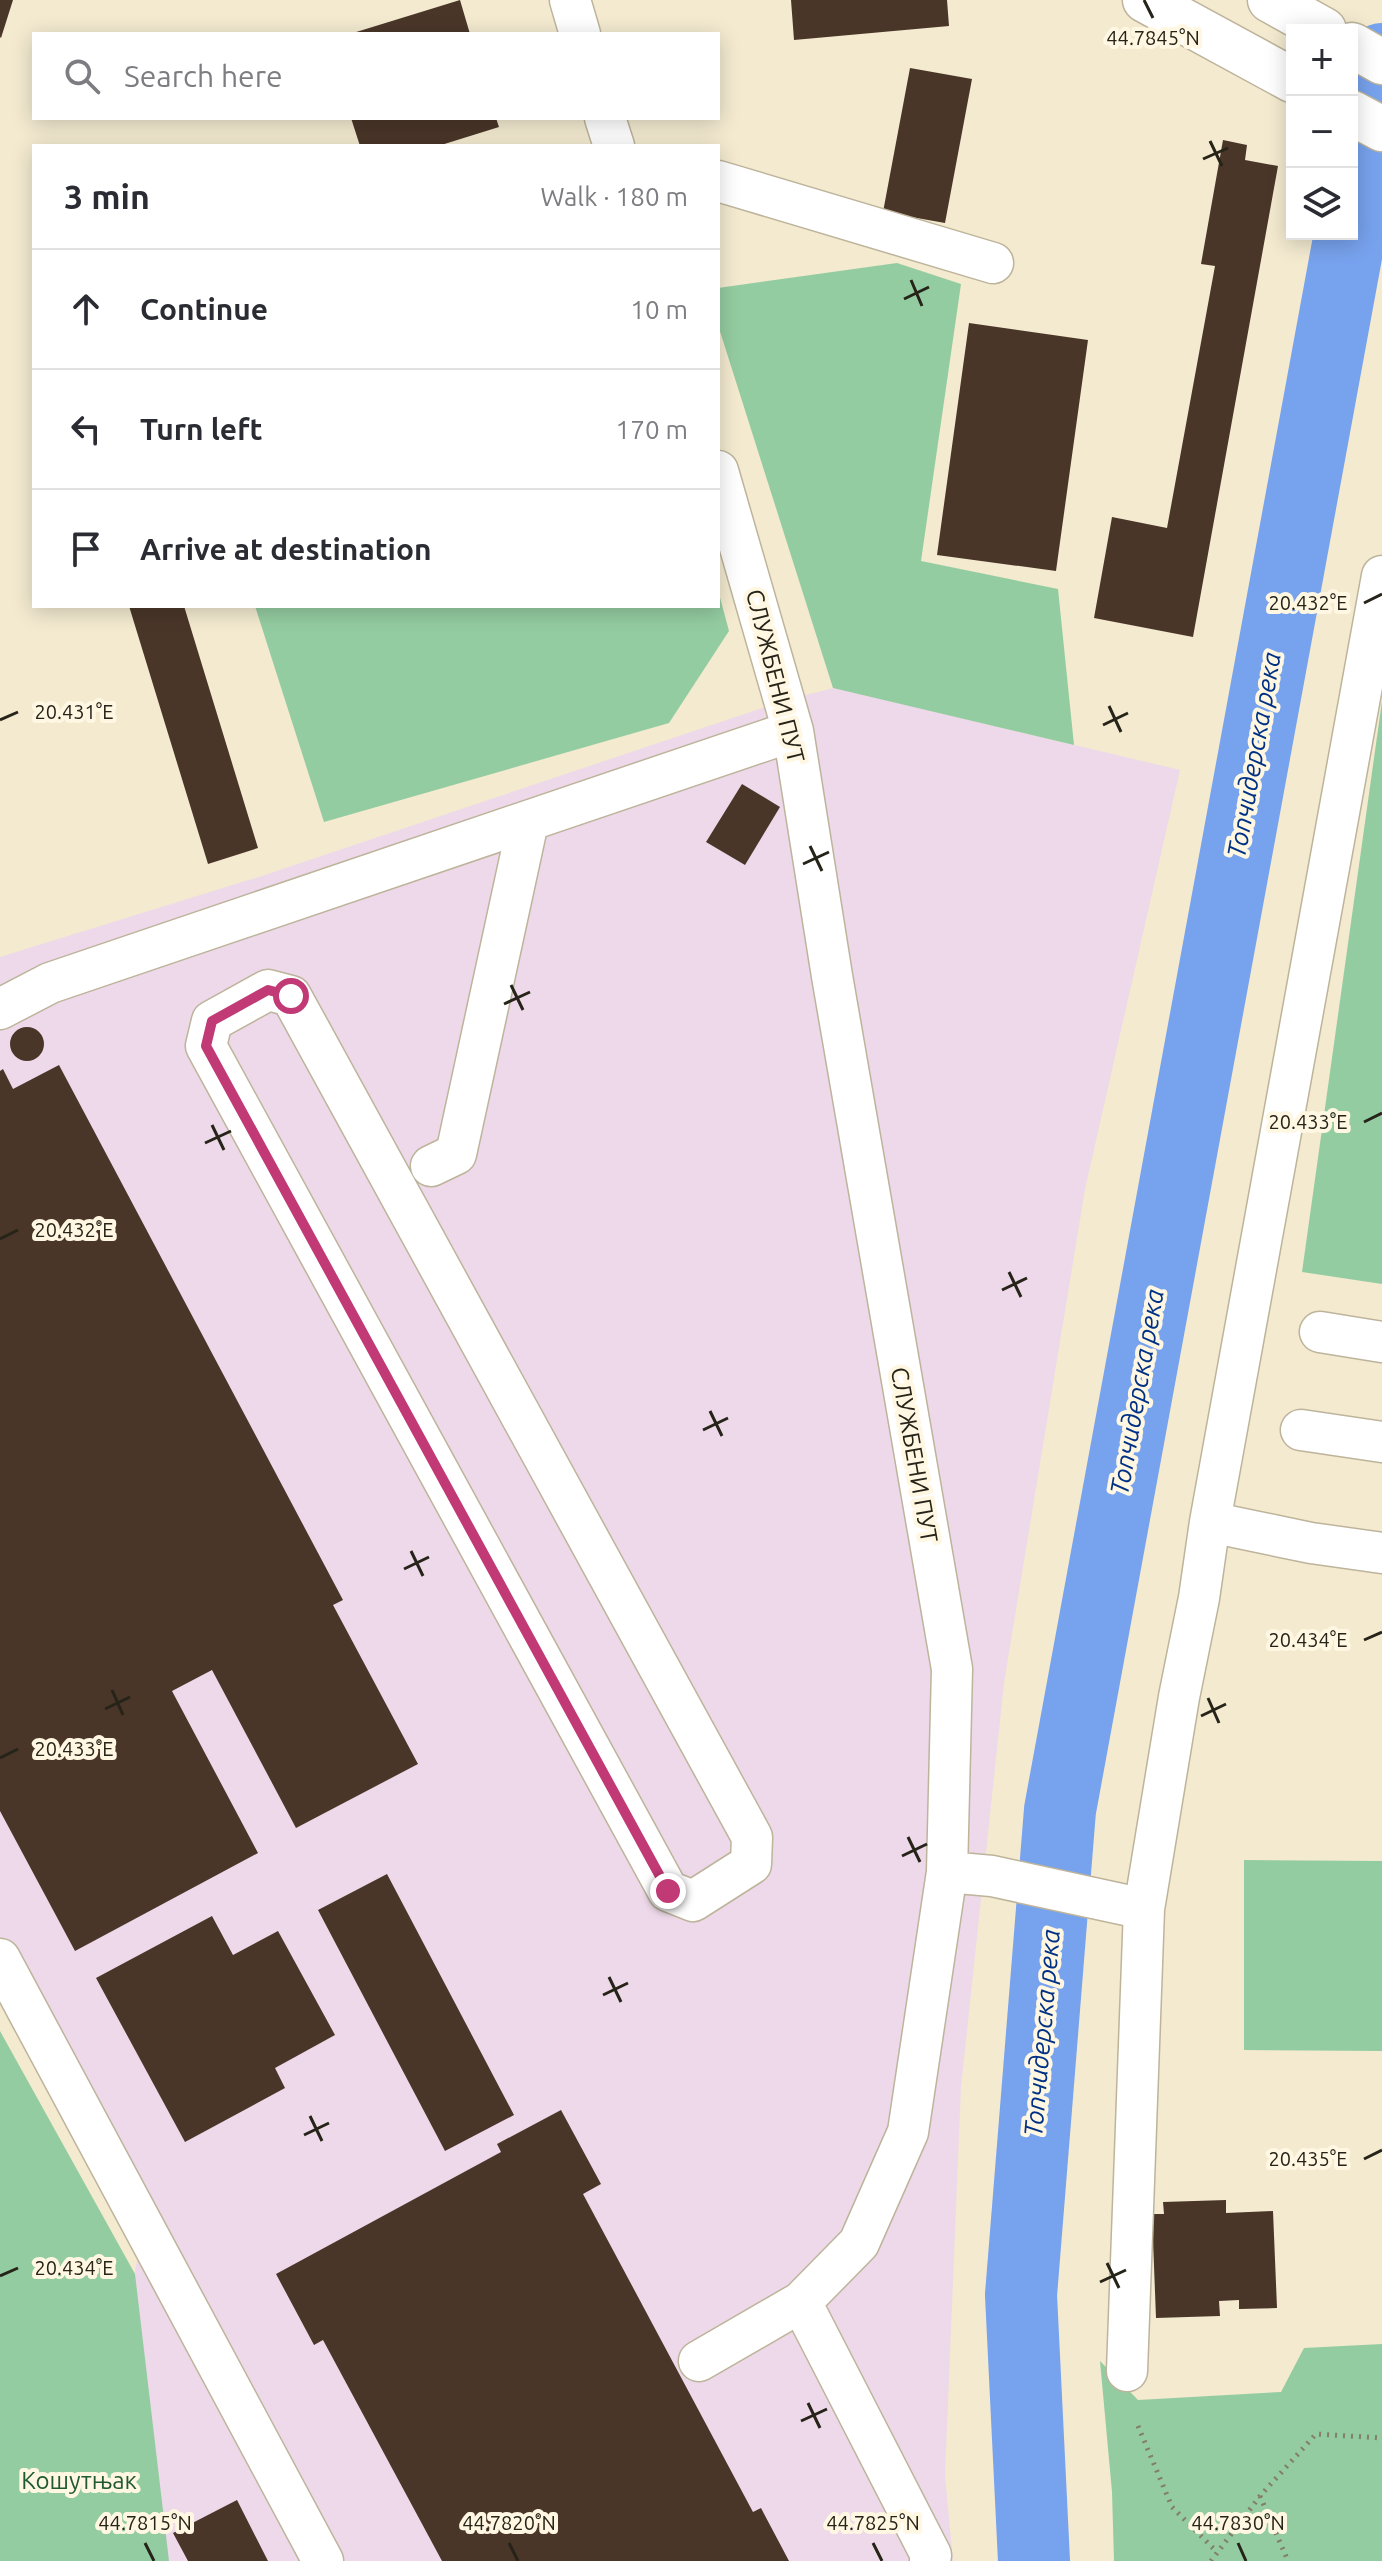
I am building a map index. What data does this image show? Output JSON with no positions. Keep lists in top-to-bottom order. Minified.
{"streets":{"lane":["СЛУЖБЕНИ ПУТ"]},"water":["Топчидерска река"],"parks":["Кошутњак"],"page":{"map_buttons":["+","−"],"search":"Search here","heading":["3 min","Walk · 180 m"],"list":[["Continue","10 m"],["Turn left","170 m"],"Arrive at destination"]},"coordinates":["44.7845°N","20.432°E","20.431°E","20.433°E","20.434°E","20.435°E","44.7815°N","44.7820°N","44.7825°N","44.7830°N"]}
